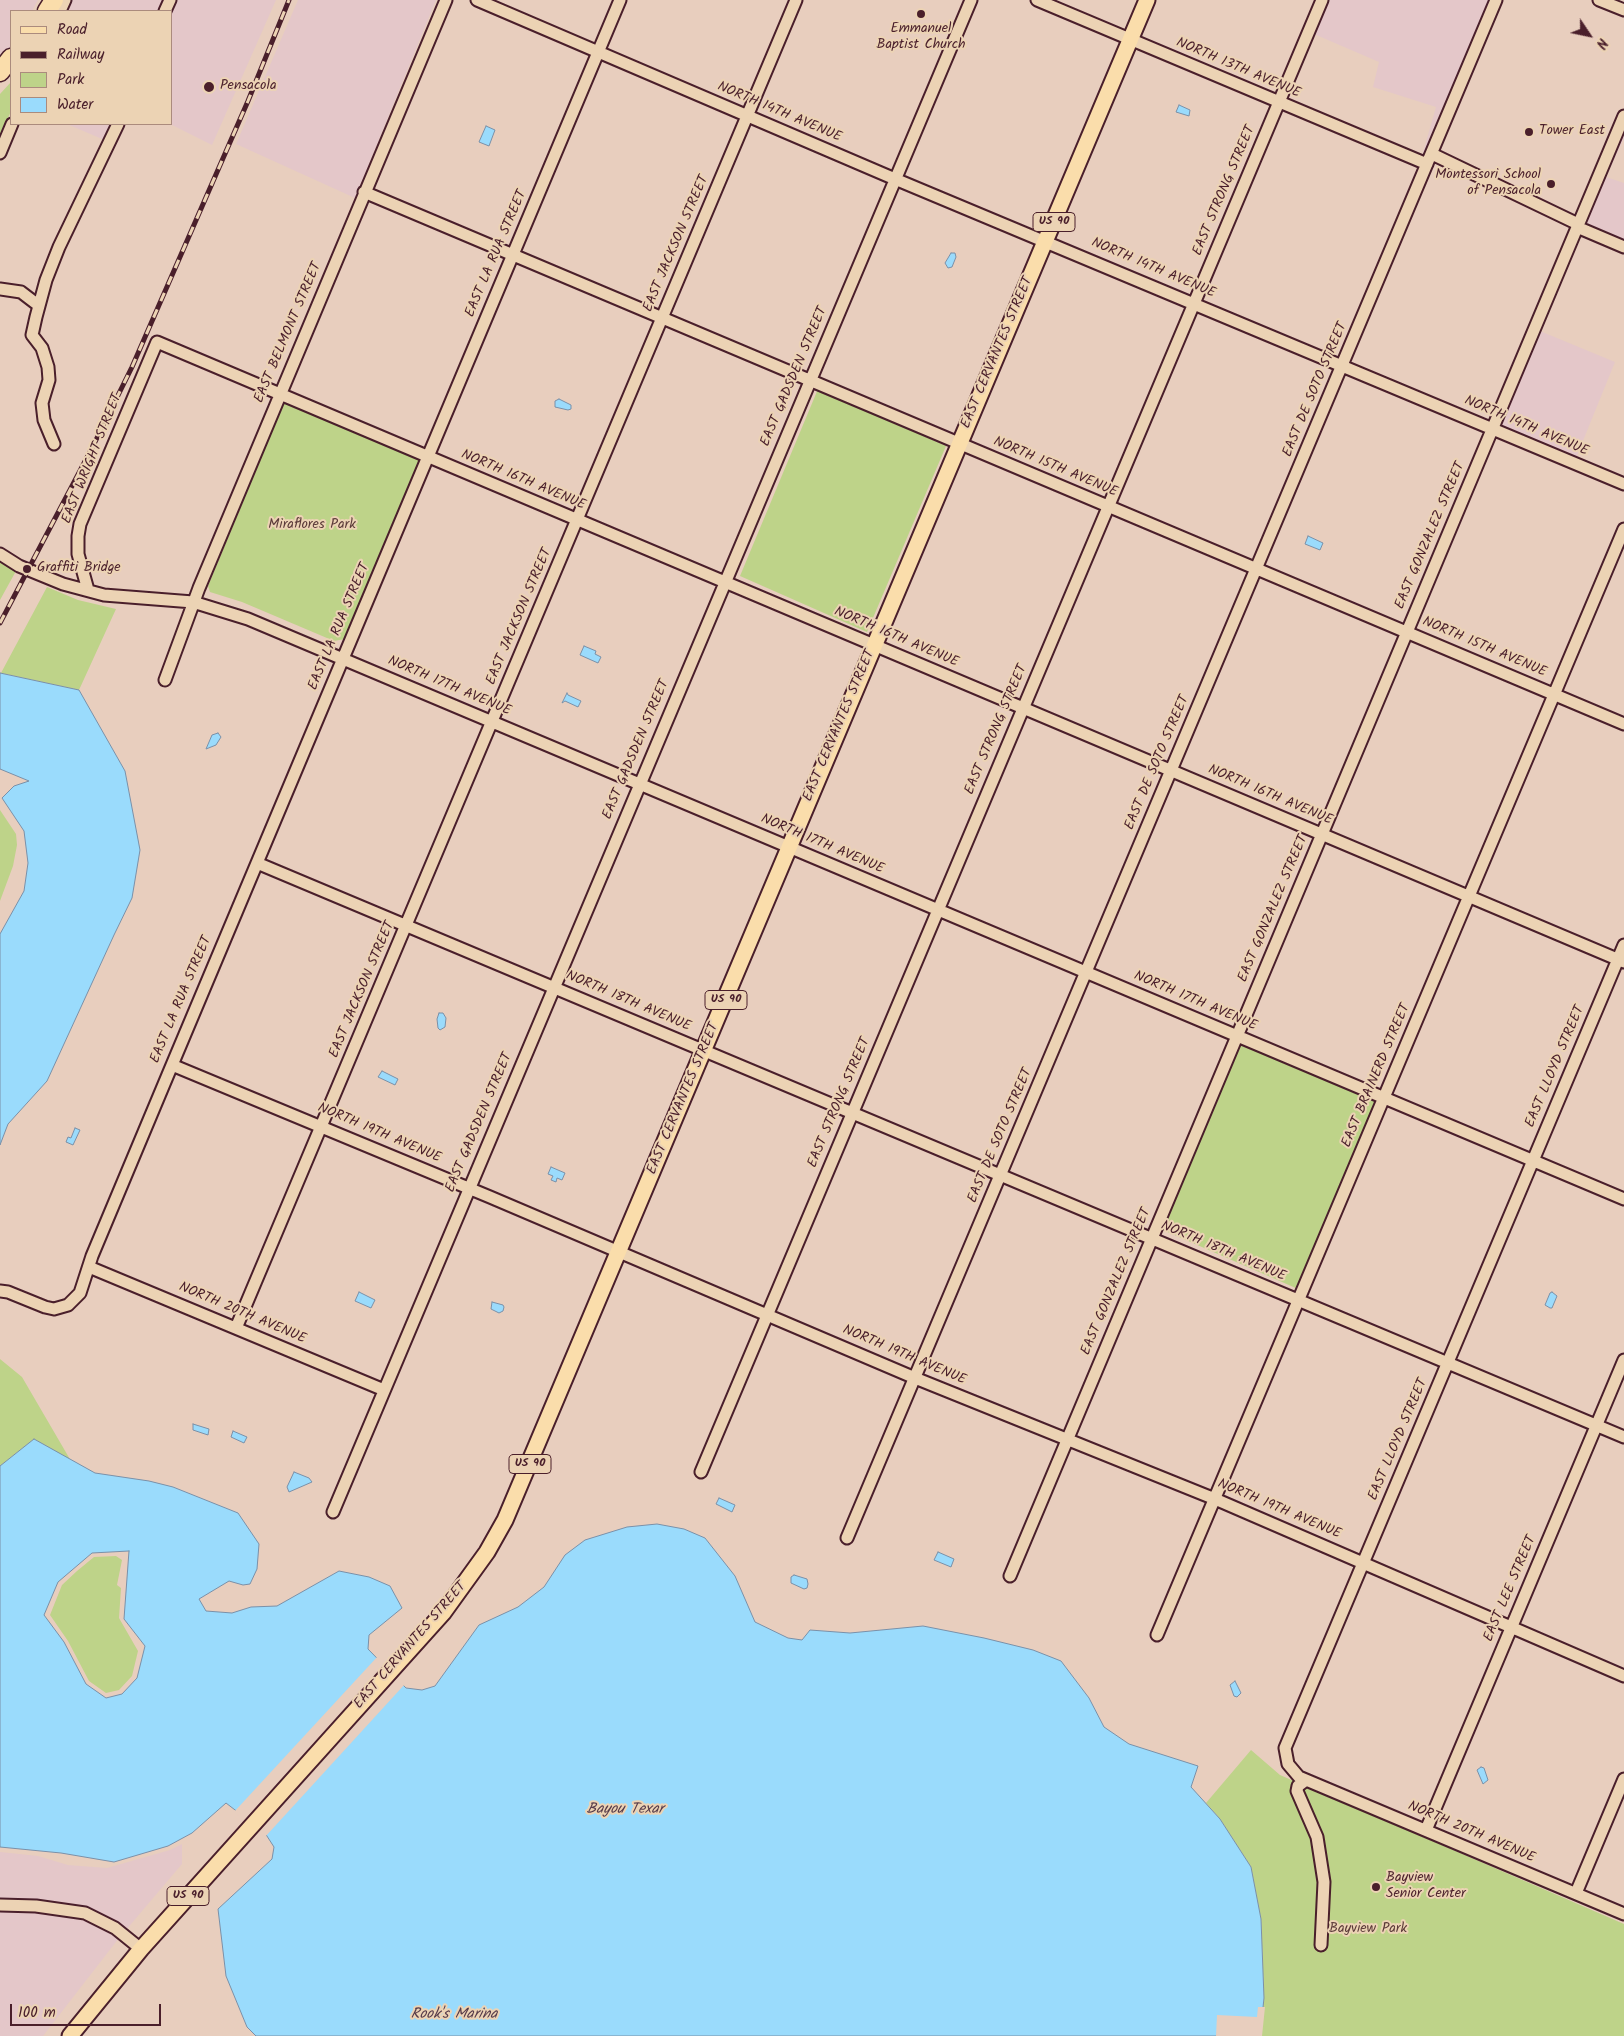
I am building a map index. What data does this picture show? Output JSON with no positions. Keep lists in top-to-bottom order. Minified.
{"streets":{"main road":["US 90","EAST CERVANTES STREET"],"street":["NORTH 13TH AVENUE","NORTH 14TH AVENUE","EAST STRONG STREET","EAST JACKSON STREET","EAST LA RUA STREET","EAST BELMONT STREET","EAST GADSDEN STREET","EAST DE SOTO STREET","EAST WRIGHT STREET","NORTH 15TH AVENUE","NORTH 16TH AVENUE","EAST GONZALEZ STREET","NORTH 17TH AVENUE","NORTH 18TH AVENUE","EAST LLOYD STREET","EAST BRAINERD STREET","NORTH 19TH AVENUE","NORTH 20TH AVENUE","EAST LEE STREET"]},"crossings":[["NORTH 13TH AVENUE","EAST STRONG STREET"],["NORTH 13TH AVENUE","EAST CERVANTES STREET"],["NORTH 13TH AVENUE","EAST DE SOTO STREET"],["NORTH 13TH AVENUE","EAST GONZALEZ STREET"],["NORTH 14TH AVENUE","EAST STRONG STREET"],["NORTH 14TH AVENUE","EAST JACKSON STREET"],["NORTH 14TH AVENUE","EAST LA RUA STREET"],["NORTH 14TH AVENUE","EAST CERVANTES STREET"],["NORTH 14TH AVENUE","EAST GADSDEN STREET"],["NORTH 14TH AVENUE","EAST DE SOTO STREET"],["NORTH 14TH AVENUE","EAST GONZALEZ STREET"],["EAST STRONG STREET","NORTH 15TH AVENUE"],["EAST STRONG STREET","NORTH 16TH AVENUE"],["EAST STRONG STREET","NORTH 17TH AVENUE"],["EAST STRONG STREET","NORTH 18TH AVENUE"],["EAST STRONG STREET","NORTH 19TH AVENUE"],["EAST JACKSON STREET","NORTH 15TH AVENUE"],["EAST JACKSON STREET","NORTH 16TH AVENUE"],["EAST JACKSON STREET","NORTH 17TH AVENUE"],["EAST JACKSON STREET","NORTH 18TH AVENUE"],["EAST JACKSON STREET","NORTH 19TH AVENUE"],["EAST JACKSON STREET","NORTH 20TH AVENUE"],["EAST LA RUA STREET","NORTH 15TH AVENUE"],["EAST LA RUA STREET","NORTH 16TH AVENUE"],["EAST LA RUA STREET","NORTH 17TH AVENUE"],["EAST LA RUA STREET","NORTH 18TH AVENUE"],["EAST LA RUA STREET","NORTH 19TH AVENUE"],["EAST LA RUA STREET","NORTH 20TH AVENUE"],["EAST BELMONT STREET","NORTH 15TH AVENUE"],["EAST BELMONT STREET","NORTH 16TH AVENUE"],["EAST BELMONT STREET","NORTH 17TH AVENUE"],["EAST CERVANTES STREET","NORTH 15TH AVENUE"],["EAST CERVANTES STREET","NORTH 16TH AVENUE"],["EAST CERVANTES STREET","NORTH 17TH AVENUE"],["EAST CERVANTES STREET","NORTH 18TH AVENUE"],["EAST CERVANTES STREET","NORTH 19TH AVENUE"],["EAST GADSDEN STREET","NORTH 15TH AVENUE"],["EAST GADSDEN STREET","NORTH 16TH AVENUE"],["EAST GADSDEN STREET","NORTH 17TH AVENUE"],["EAST GADSDEN STREET","NORTH 18TH AVENUE"],["EAST GADSDEN STREET","NORTH 19TH AVENUE"],["EAST GADSDEN STREET","NORTH 20TH AVENUE"],["EAST DE SOTO STREET","NORTH 15TH AVENUE"],["EAST DE SOTO STREET","NORTH 16TH AVENUE"],["EAST DE SOTO STREET","NORTH 17TH AVENUE"],["EAST DE SOTO STREET","NORTH 18TH AVENUE"],["EAST DE SOTO STREET","NORTH 19TH AVENUE"],["EAST WRIGHT STREET","NORTH 16TH AVENUE"],["EAST WRIGHT STREET","NORTH 17TH AVENUE"],["NORTH 15TH AVENUE","EAST GONZALEZ STREET"],["NORTH 15TH AVENUE","EAST BRAINERD STREET"],["NORTH 16TH AVENUE","EAST GONZALEZ STREET"],["NORTH 16TH AVENUE","EAST LLOYD STREET"],["NORTH 16TH AVENUE","EAST BRAINERD STREET"],["EAST GONZALEZ STREET","NORTH 17TH AVENUE"],["EAST GONZALEZ STREET","NORTH 18TH AVENUE"],["EAST GONZALEZ STREET","NORTH 19TH AVENUE"],["NORTH 17TH AVENUE","EAST LLOYD STREET"],["NORTH 17TH AVENUE","EAST BRAINERD STREET"],["NORTH 18TH AVENUE","EAST LLOYD STREET"],["NORTH 18TH AVENUE","EAST BRAINERD STREET"],["NORTH 18TH AVENUE","EAST LEE STREET"],["EAST LLOYD STREET","NORTH 19TH AVENUE"],["EAST LLOYD STREET","NORTH 20TH AVENUE"],["EAST BRAINERD STREET","NORTH 19TH AVENUE"],["NORTH 19TH AVENUE","EAST LEE STREET"],["NORTH 20TH AVENUE","EAST LEE STREET"]],"water":["Bayou Texar","Rook's Marina"],"parks":["Miraflores Park","Bayview Park"],"places":["Emmanuel Baptist Church","Pensacola","Tower East","Montessori School of Pensacola","Graffiti Bridge","Bayview Senior Center"],"legend":["Road","Railway","Park","Water"],"scale_bar":"100 m","north":"bottom right"}
